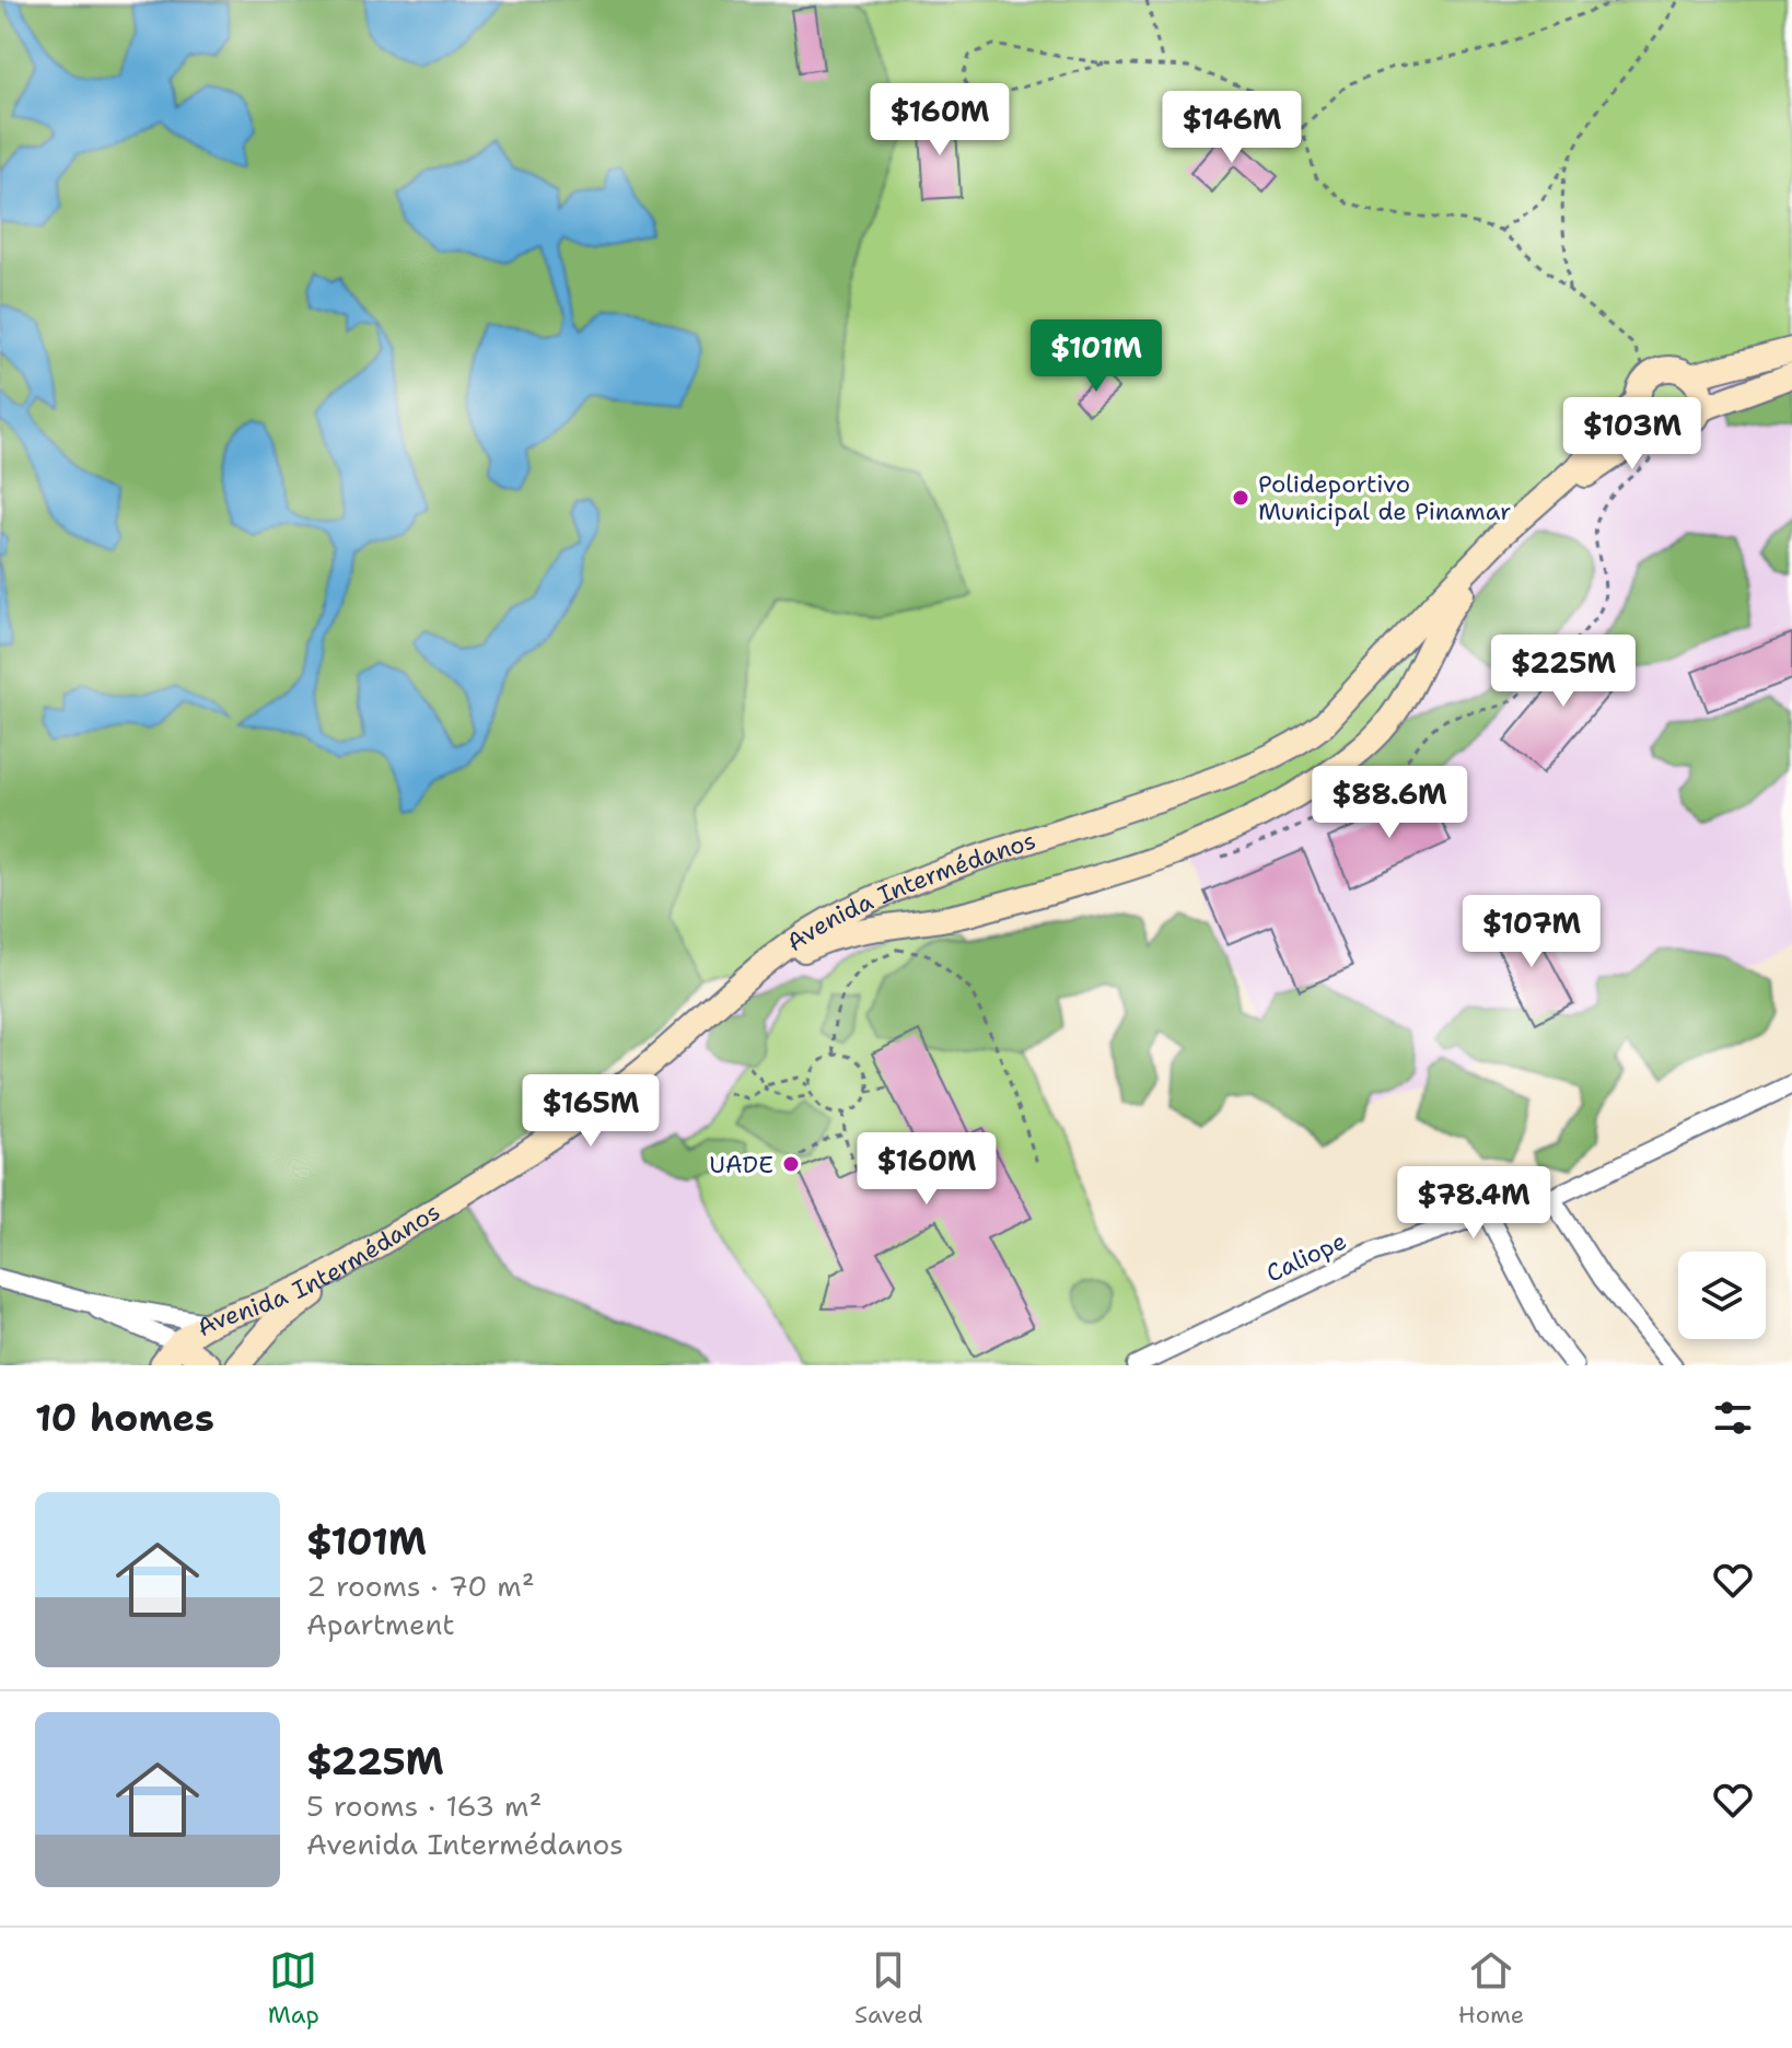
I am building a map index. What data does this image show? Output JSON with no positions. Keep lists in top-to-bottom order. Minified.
{"streets":{"main road":["Avenida Intermédanos"],"street":["Caliope"]},"places":["Polideportivo Municipal de Pinamar","UADE"],"page":{"price":["$160M","$146M","$101M","$103M","$225M","$88.6M","$107M","$165M","$160M","$78.4M"],"heading":"10 homes","list":[{"name":"$101M","note":"2 rooms · 70 m² · Apartment"},{"name":"$225M","note":"5 rooms · 163 m² · Avenida Intermédanos"}],"tabs":["Map","Saved","Home"]}}
